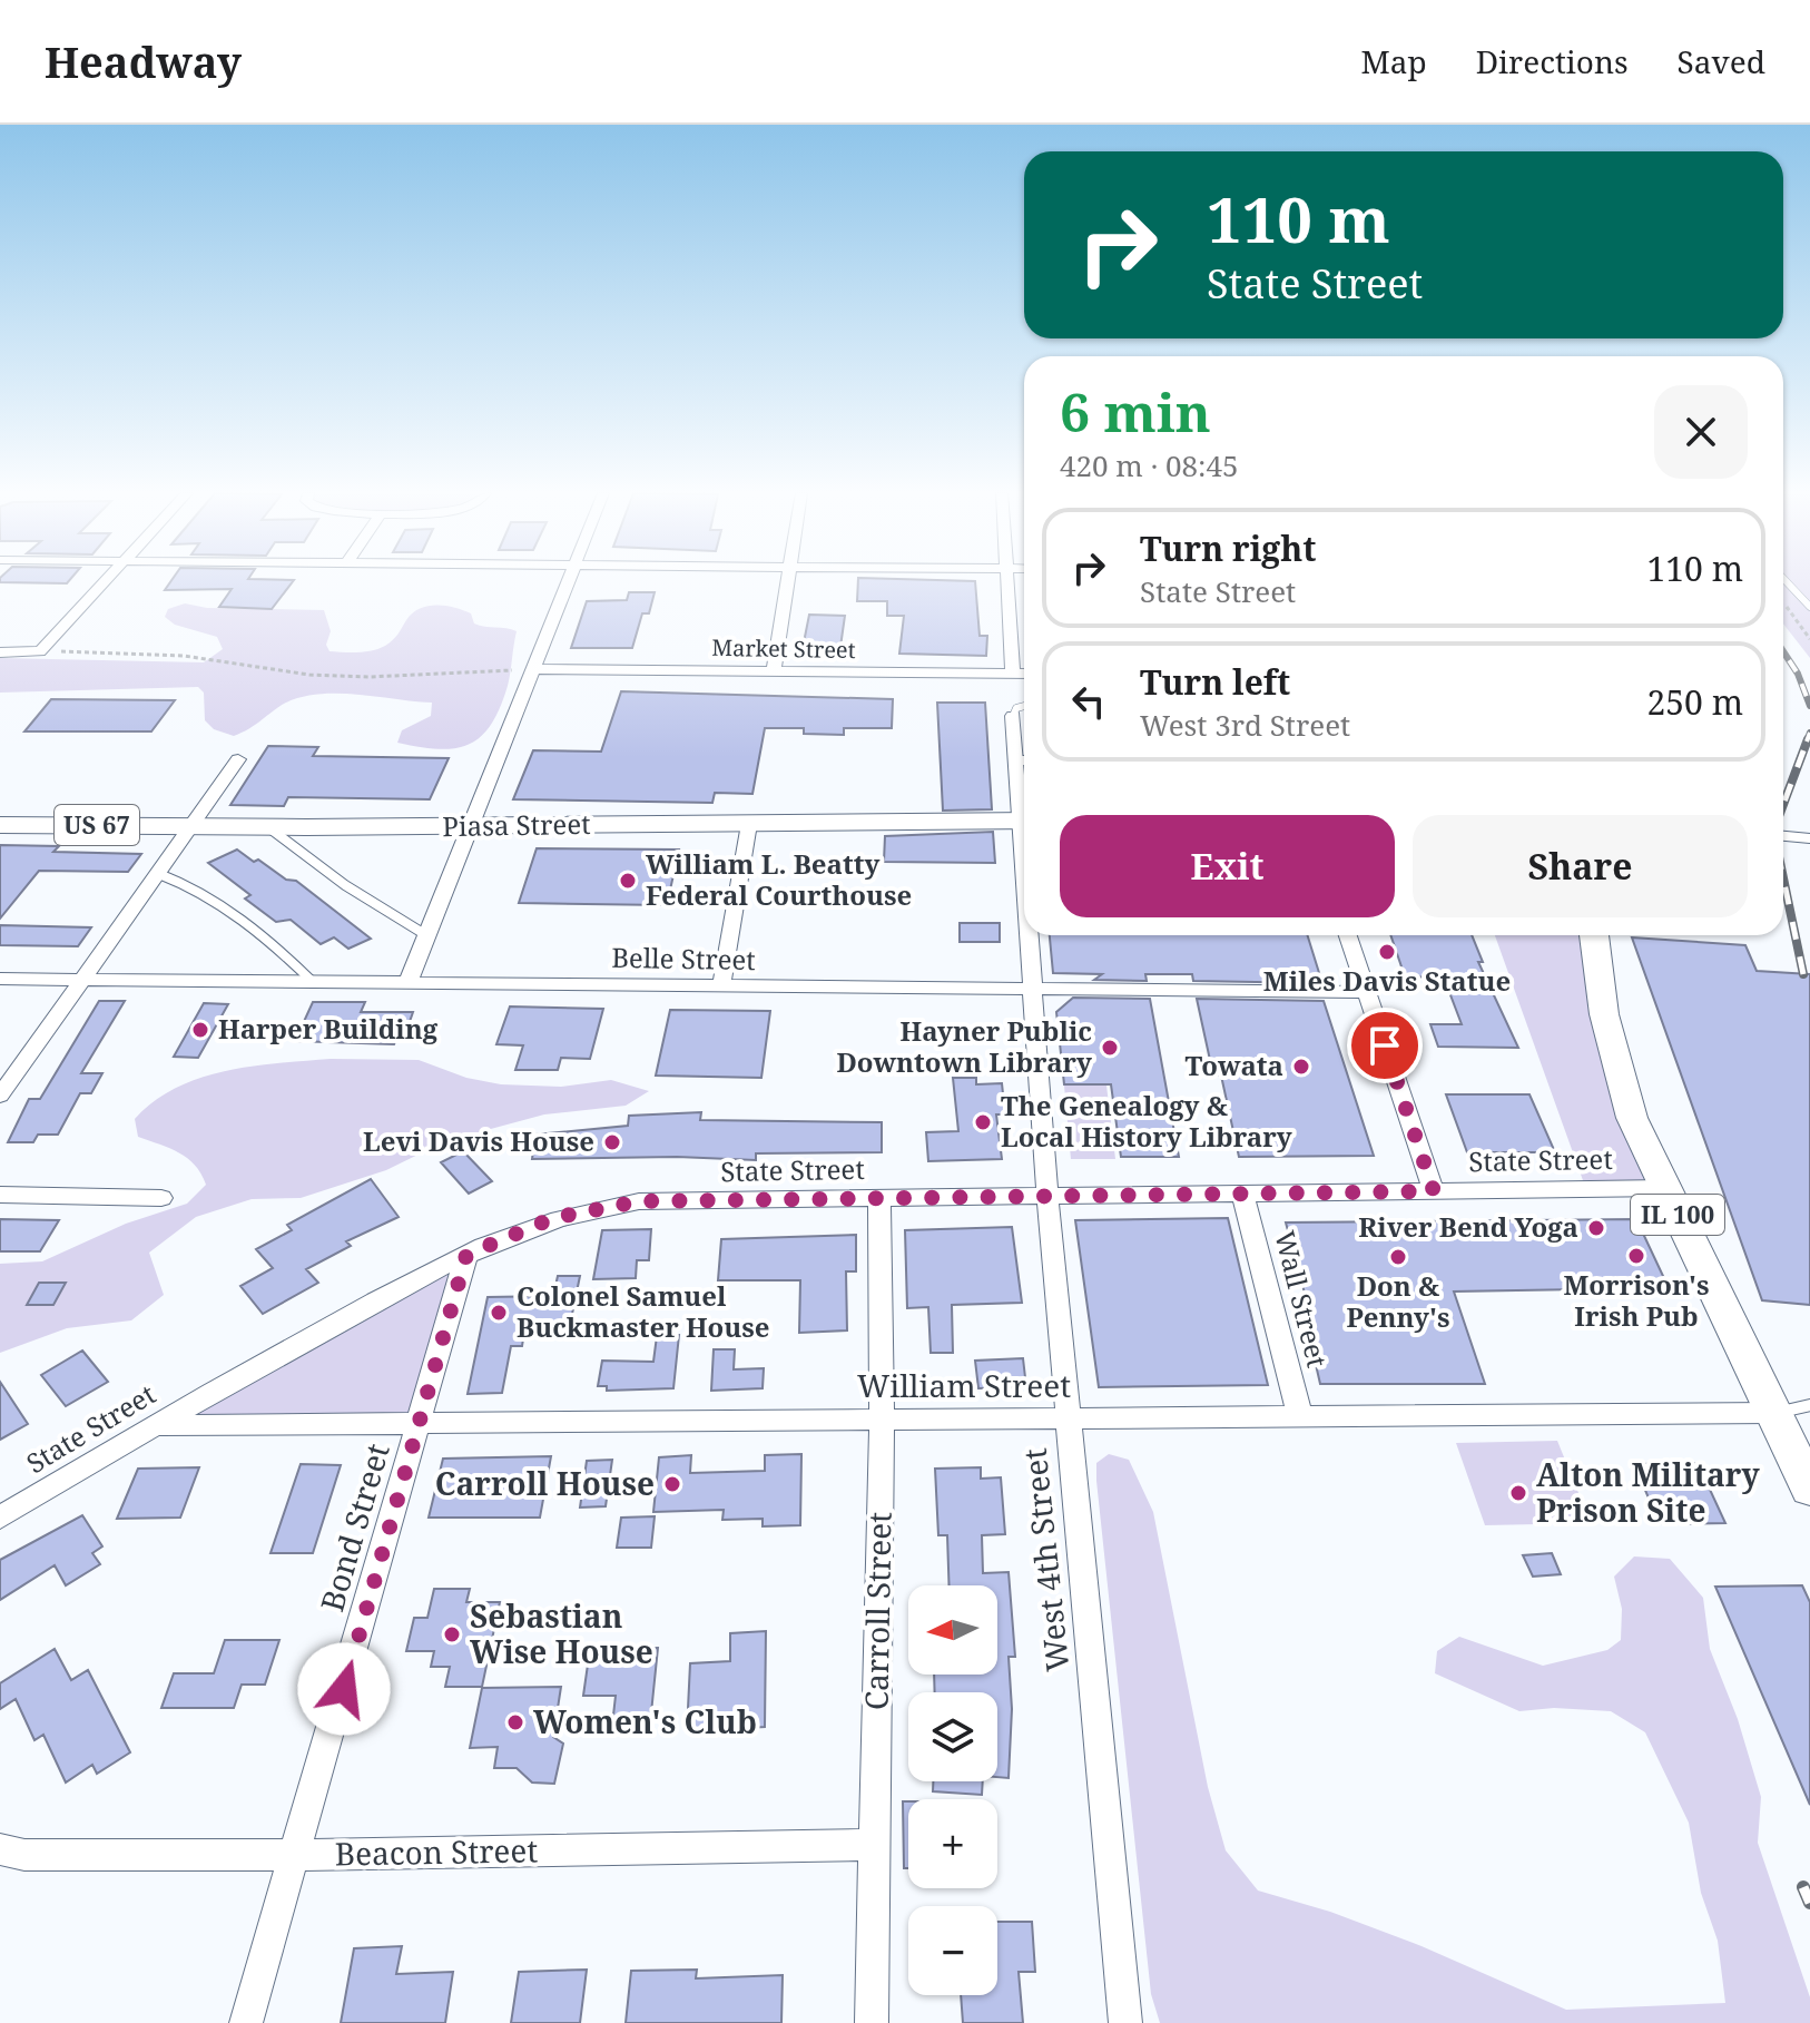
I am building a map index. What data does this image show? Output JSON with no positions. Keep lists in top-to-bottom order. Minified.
{"streets":{"highway":["US 67","Piasa Street"],"main road":["IL 100"],"street":["Market Street","Belle Street","State Street","Wall Street","William Street","Bond Street","West 4th Street","Carroll Street","Beacon Street"]},"crossings":[["Belle Street","West 4th Street"],["State Street","IL 100"],["State Street","Wall Street"],["State Street","William Street"],["State Street","Bond Street"],["State Street","West 4th Street"],["State Street","Carroll Street"],["IL 100","William Street"],["Wall Street","William Street"],["William Street","Bond Street"],["William Street","West 4th Street"],["William Street","Carroll Street"],["Bond Street","Beacon Street"],["Carroll Street","Beacon Street"]],"places":["William L. Beatty Federal Courthouse","Miles Davis Statue","Harper Building","Hayner Public Downtown Library","Towata","The Genealogy & Local History Library","Levi Davis House","River Bend Yoga","Morrison's Irish Pub","Don & Penny's","Colonel Samuel Buckmaster House","Carroll House","Alton Military Prison Site","Sebastian Wise House","Women's Club"],"north":"left","page":{"header":"Headway","nav":["Map","Directions","Saved"],"turn":["110 m","State Street"],"heading":["6 min","420 m · 08:45"],"list":[{"name":"Turn right","note":"State Street","value":"110 m"},{"name":"Turn left","note":"West 3rd Street","value":"250 m"}],"buttons":["Exit","Share"],"map_buttons":["+","−"]}}
